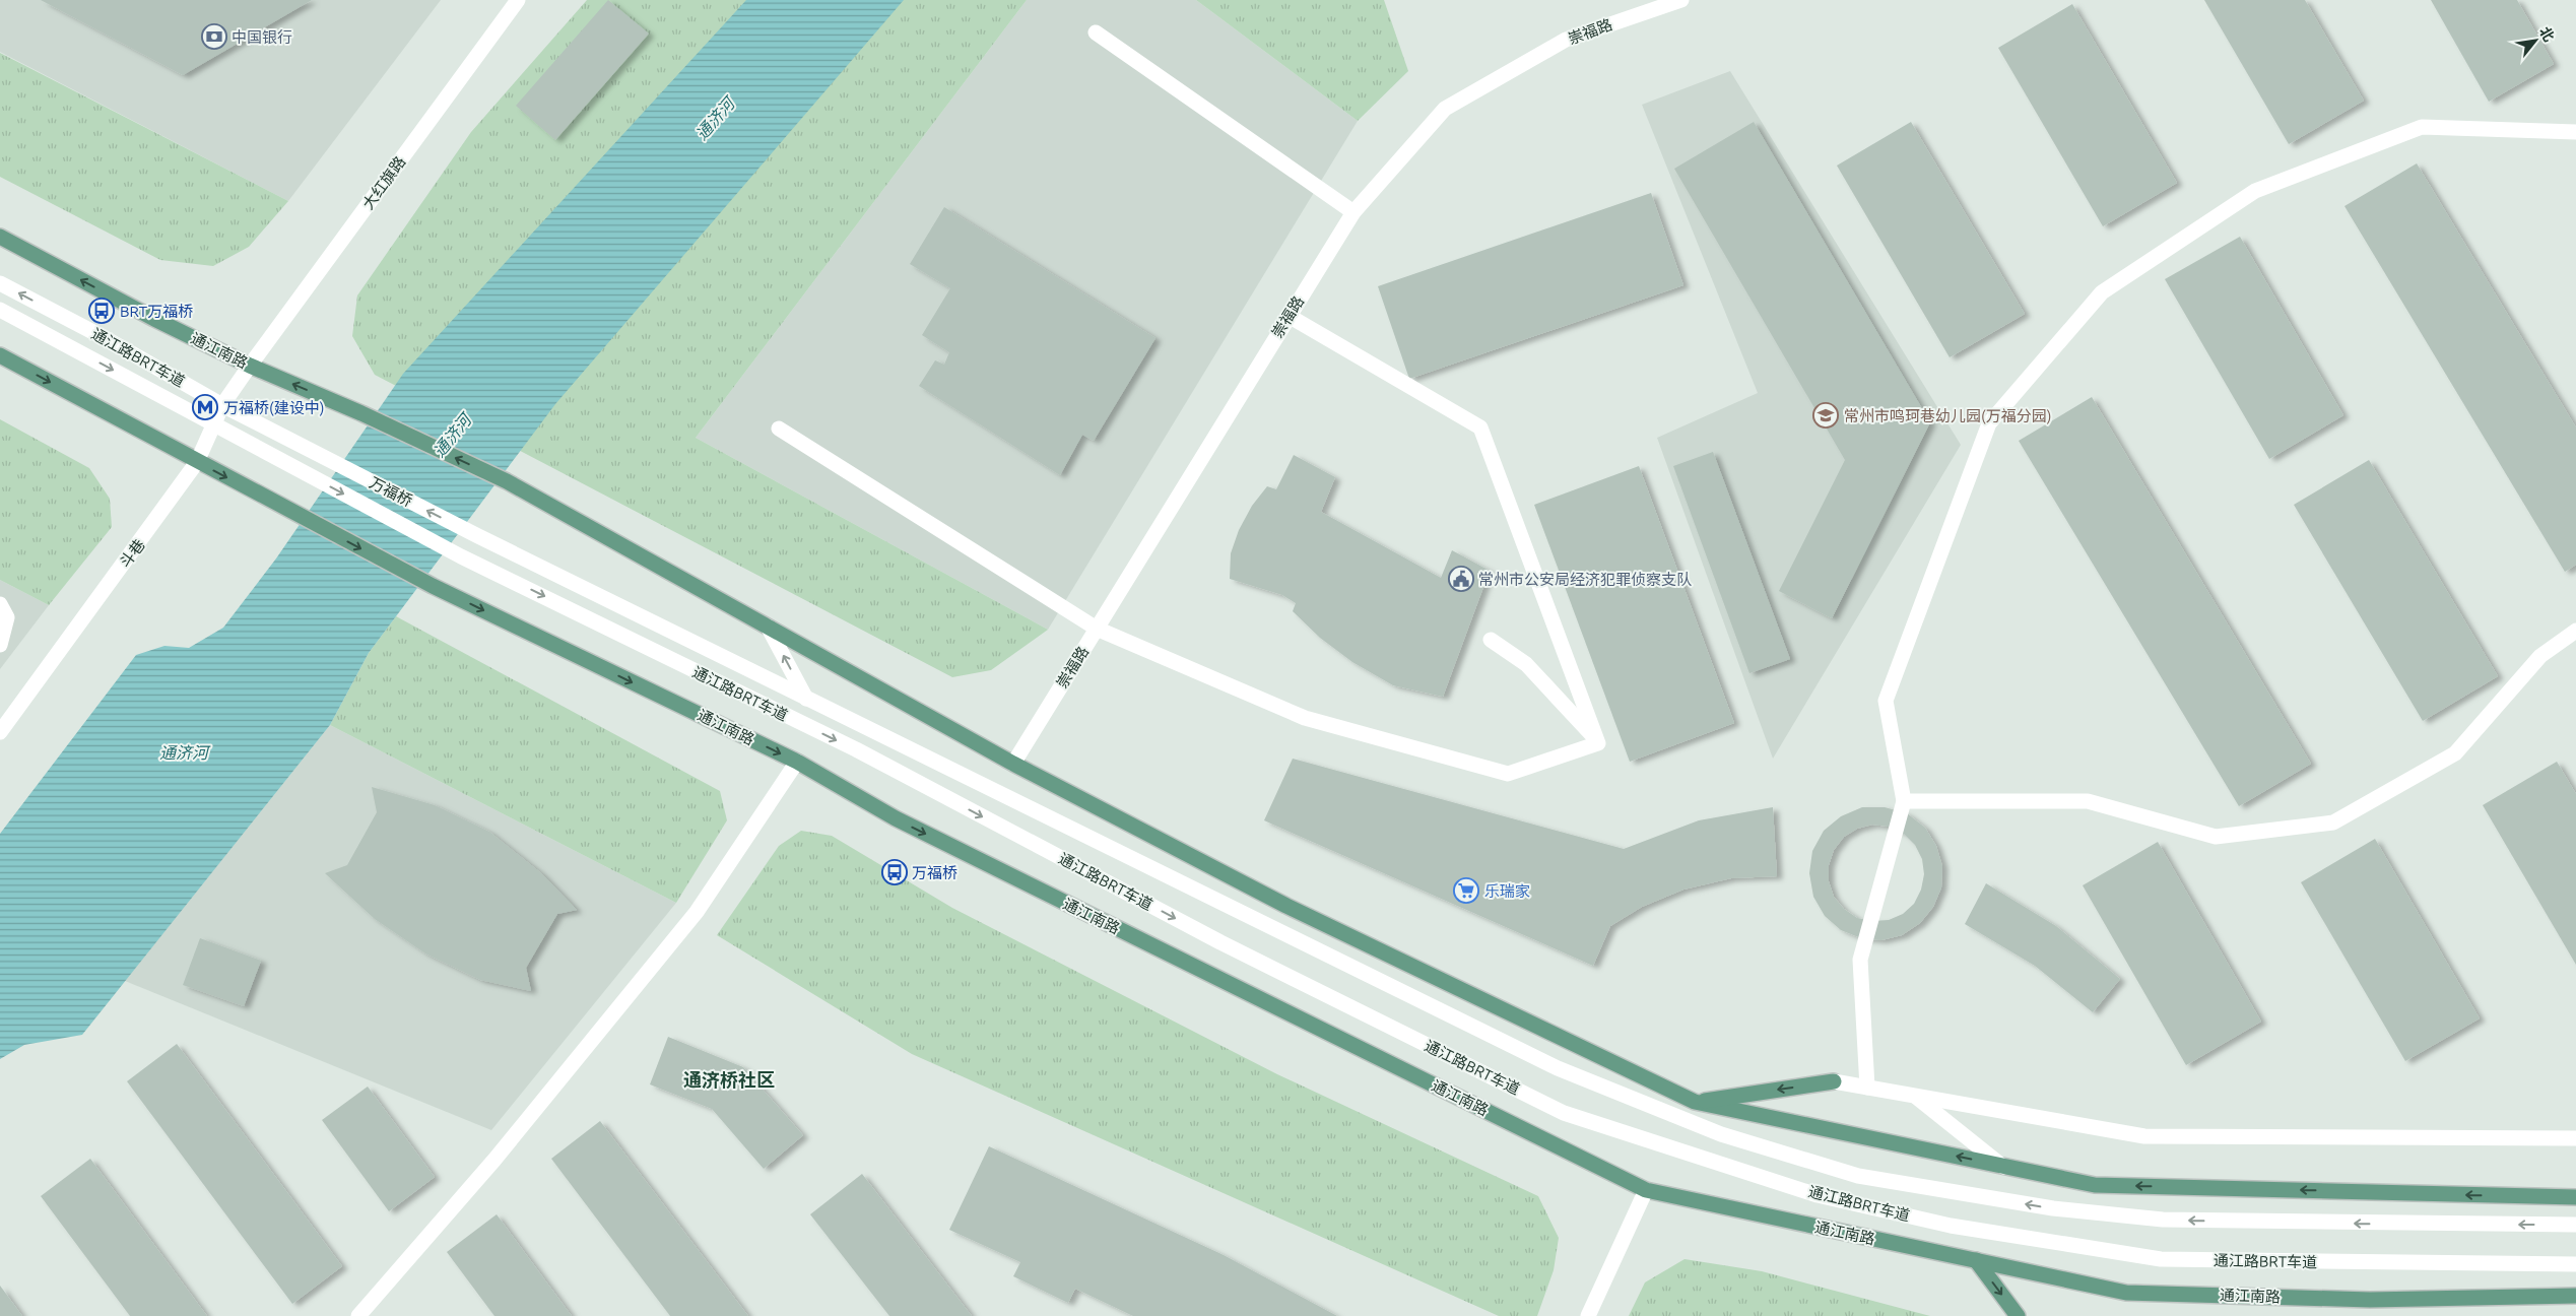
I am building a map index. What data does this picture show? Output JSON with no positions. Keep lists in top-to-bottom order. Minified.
{"streets":{"main road":["通江南路"],"street":["崇福路","大红旗路","通江路BRT车道","万福桥","斗巷"]},"crossings":[["大红旗路","通江南路"],["大红旗路","斗巷"],["通江南路","斗巷"],["通江路BRT车道","万福桥"],["通江路BRT车道","斗巷"]],"districts":["通济桥社区"],"water":["通济河"],"places":{"bank":["中国银行"],"bus stop":["BRT万福桥","万福桥"],"metro station":["万福桥(建设中)"],"school or university":["常州市鸣珂巷幼儿园(万福分园)"],"public building":["常州市公安局经济犯罪侦察支队"],"supermarket":["乐瑞家"]},"north":"top right"}
